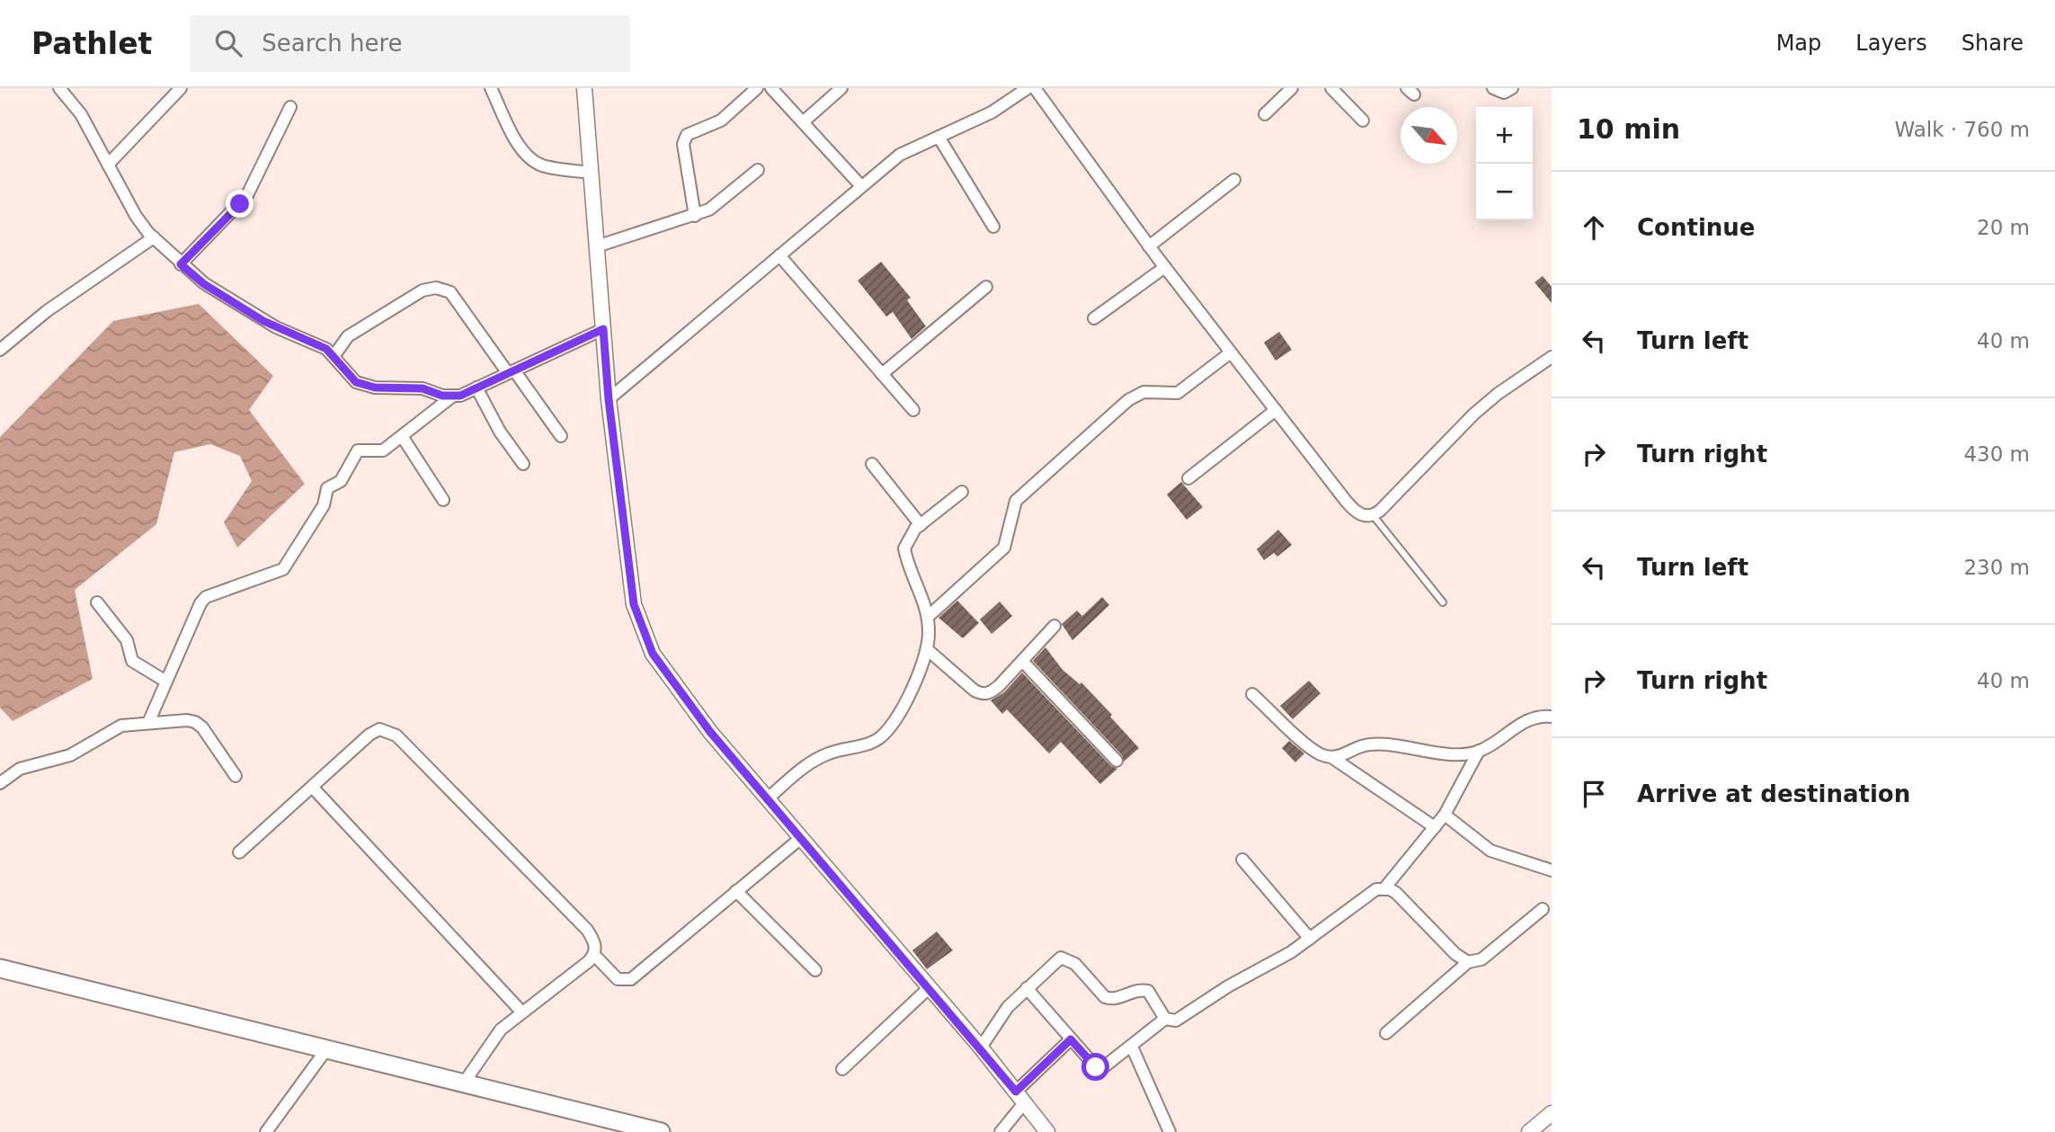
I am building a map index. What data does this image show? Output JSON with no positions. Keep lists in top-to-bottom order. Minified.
{"north":"bottom right","page":{"header":"Pathlet","search":"Search here","nav":["Map","Layers","Share"],"heading":["10 min","Walk · 760 m"],"map_buttons":["+","−"],"list":[["Continue","20 m"],["Turn left","40 m"],["Turn right","430 m"],["Turn left","230 m"],["Turn right","40 m"],"Arrive at destination"]}}
